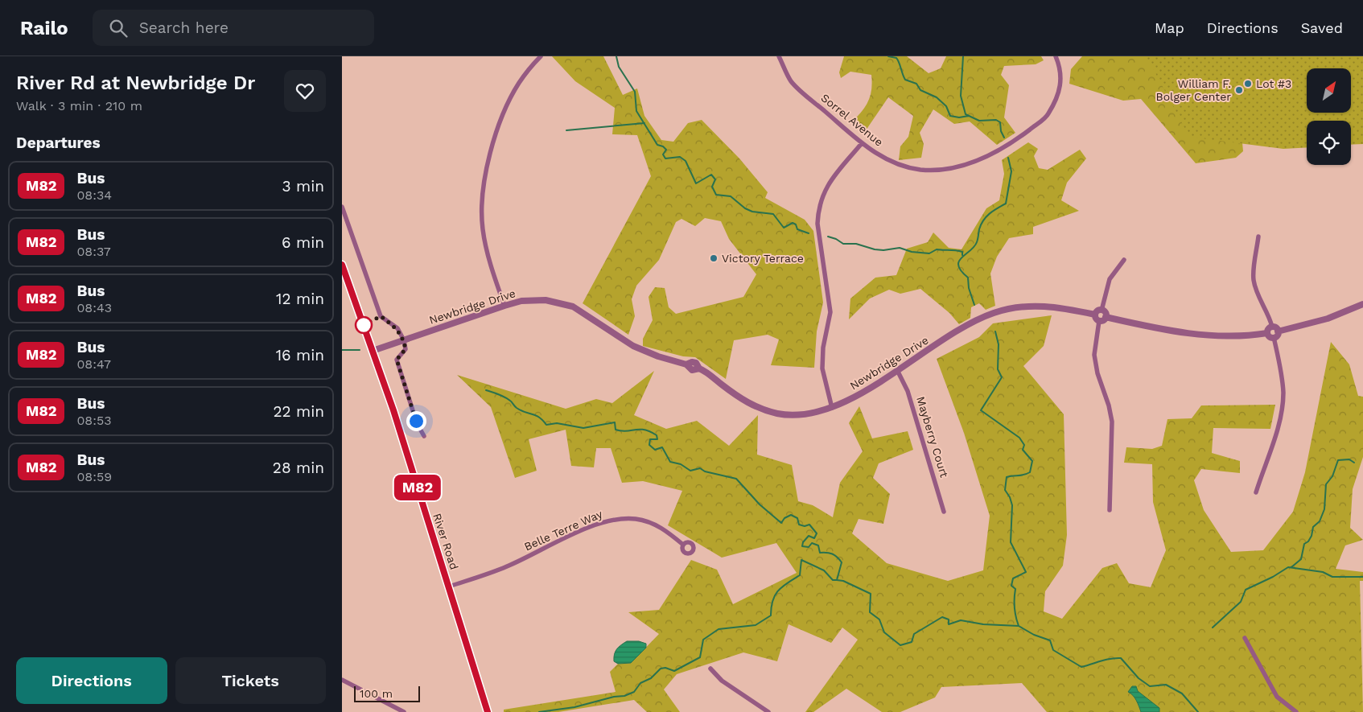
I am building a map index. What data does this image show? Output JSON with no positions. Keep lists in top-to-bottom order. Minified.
{"streets":{"main road":["River Road"],"street":["Sorrel Avenue","Newbridge Drive","Mayberry Court","Belle Terre Way"]},"crossings":[["Newbridge Drive","Mayberry Court"],["Newbridge Drive","River Road"],["Belle Terre Way","River Road"]],"places":["Lot #3","William F. Bolger Center","Victory Terrace"],"lines":["bus line M82"],"scale_bar":"100 m","north":"top right","page":{"header":"Railo","search":"Search here","nav":["Map","Directions","Saved"],"heading":[["River Rd at Newbridge Dr","Walk · 3 min · 210 m"],"Departures"],"on_map":"M82","list":[{"mark":"M82","name":"Bus","note":"08:34","value":"3 min"},{"mark":"M82","name":"Bus","note":"08:37","value":"6 min"},{"mark":"M82","name":"Bus","note":"08:43","value":"12 min"},{"mark":"M82","name":"Bus","note":"08:47","value":"16 min"},{"mark":"M82","name":"Bus","note":"08:53","value":"22 min"},{"mark":"M82","name":"Bus","note":"08:59","value":"28 min"}],"buttons":["Directions","Tickets"],"scale":"100 m"}}
